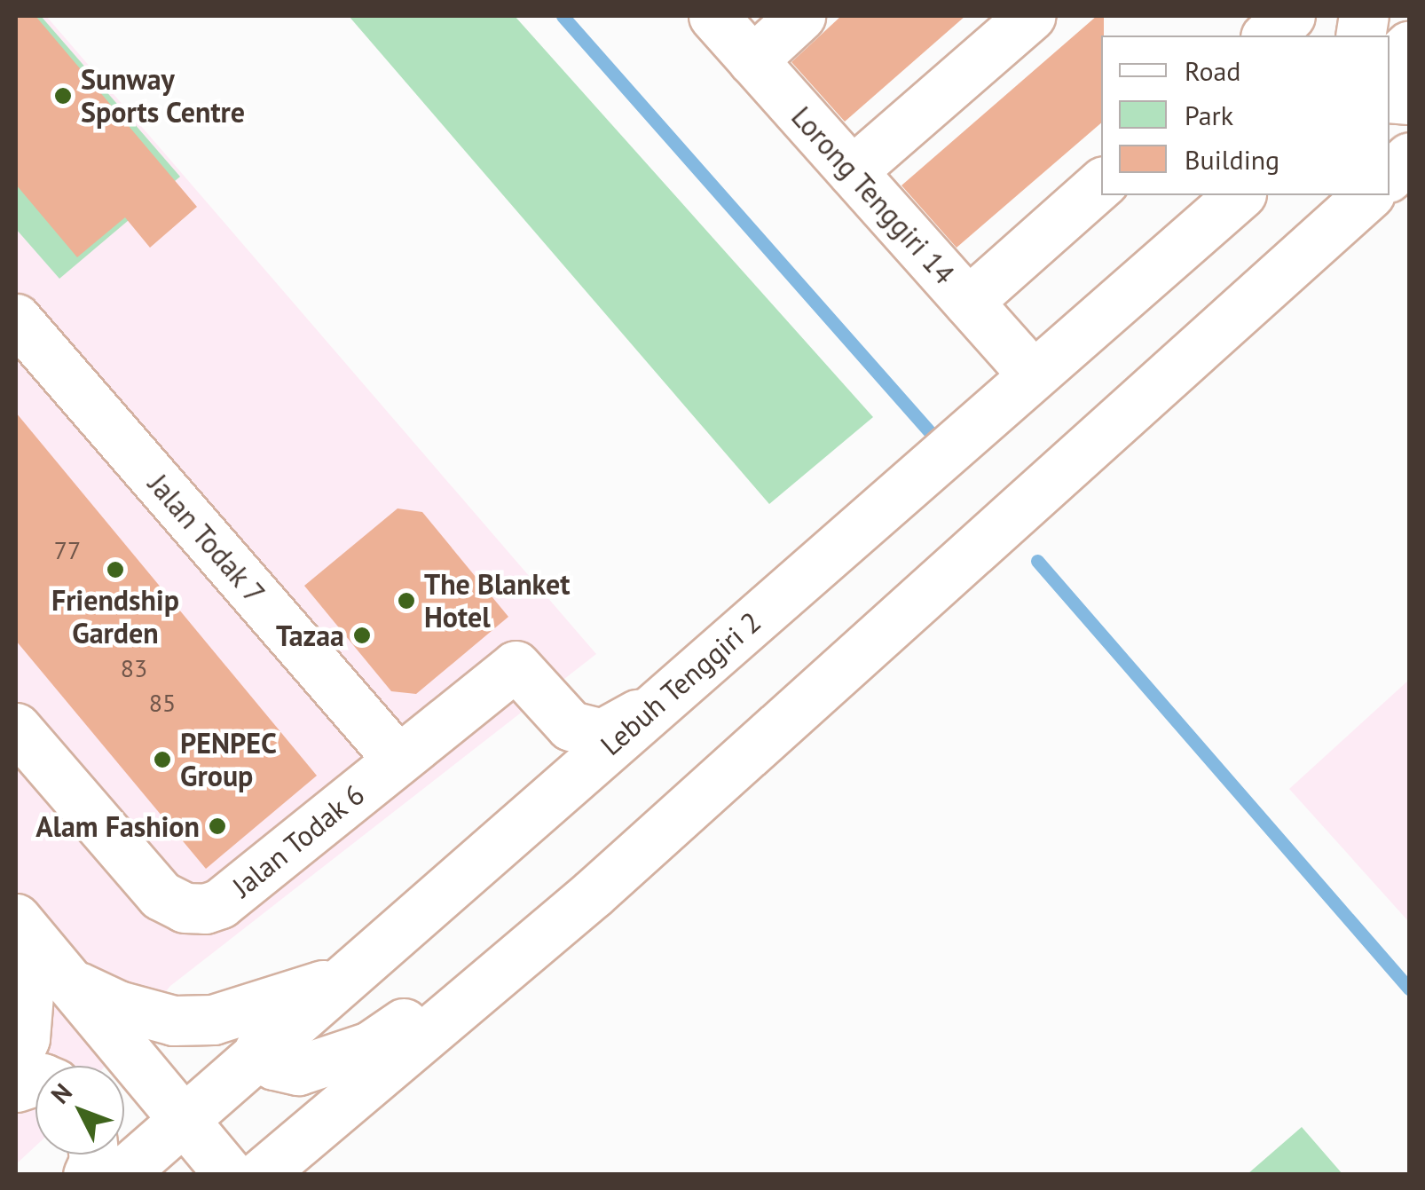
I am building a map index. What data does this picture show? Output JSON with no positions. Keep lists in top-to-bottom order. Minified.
{"streets":{"street":["Lorong Tenggiri 14","Jalan Todak 7","Lebuh Tenggiri 2","Jalan Todak 6"]},"crossings":[["Lorong Tenggiri 14","Lebuh Tenggiri 2"],["Jalan Todak 7","Jalan Todak 6"],["Lebuh Tenggiri 2","Jalan Todak 6"]],"places":["Sunway Sports Centre","Friendship Garden","The Blanket Hotel","Tazaa","PENPEC Group","Alam Fashion"],"house_numbers":["77","83","85"],"legend":["Road","Park","Building"],"north":"top left"}
